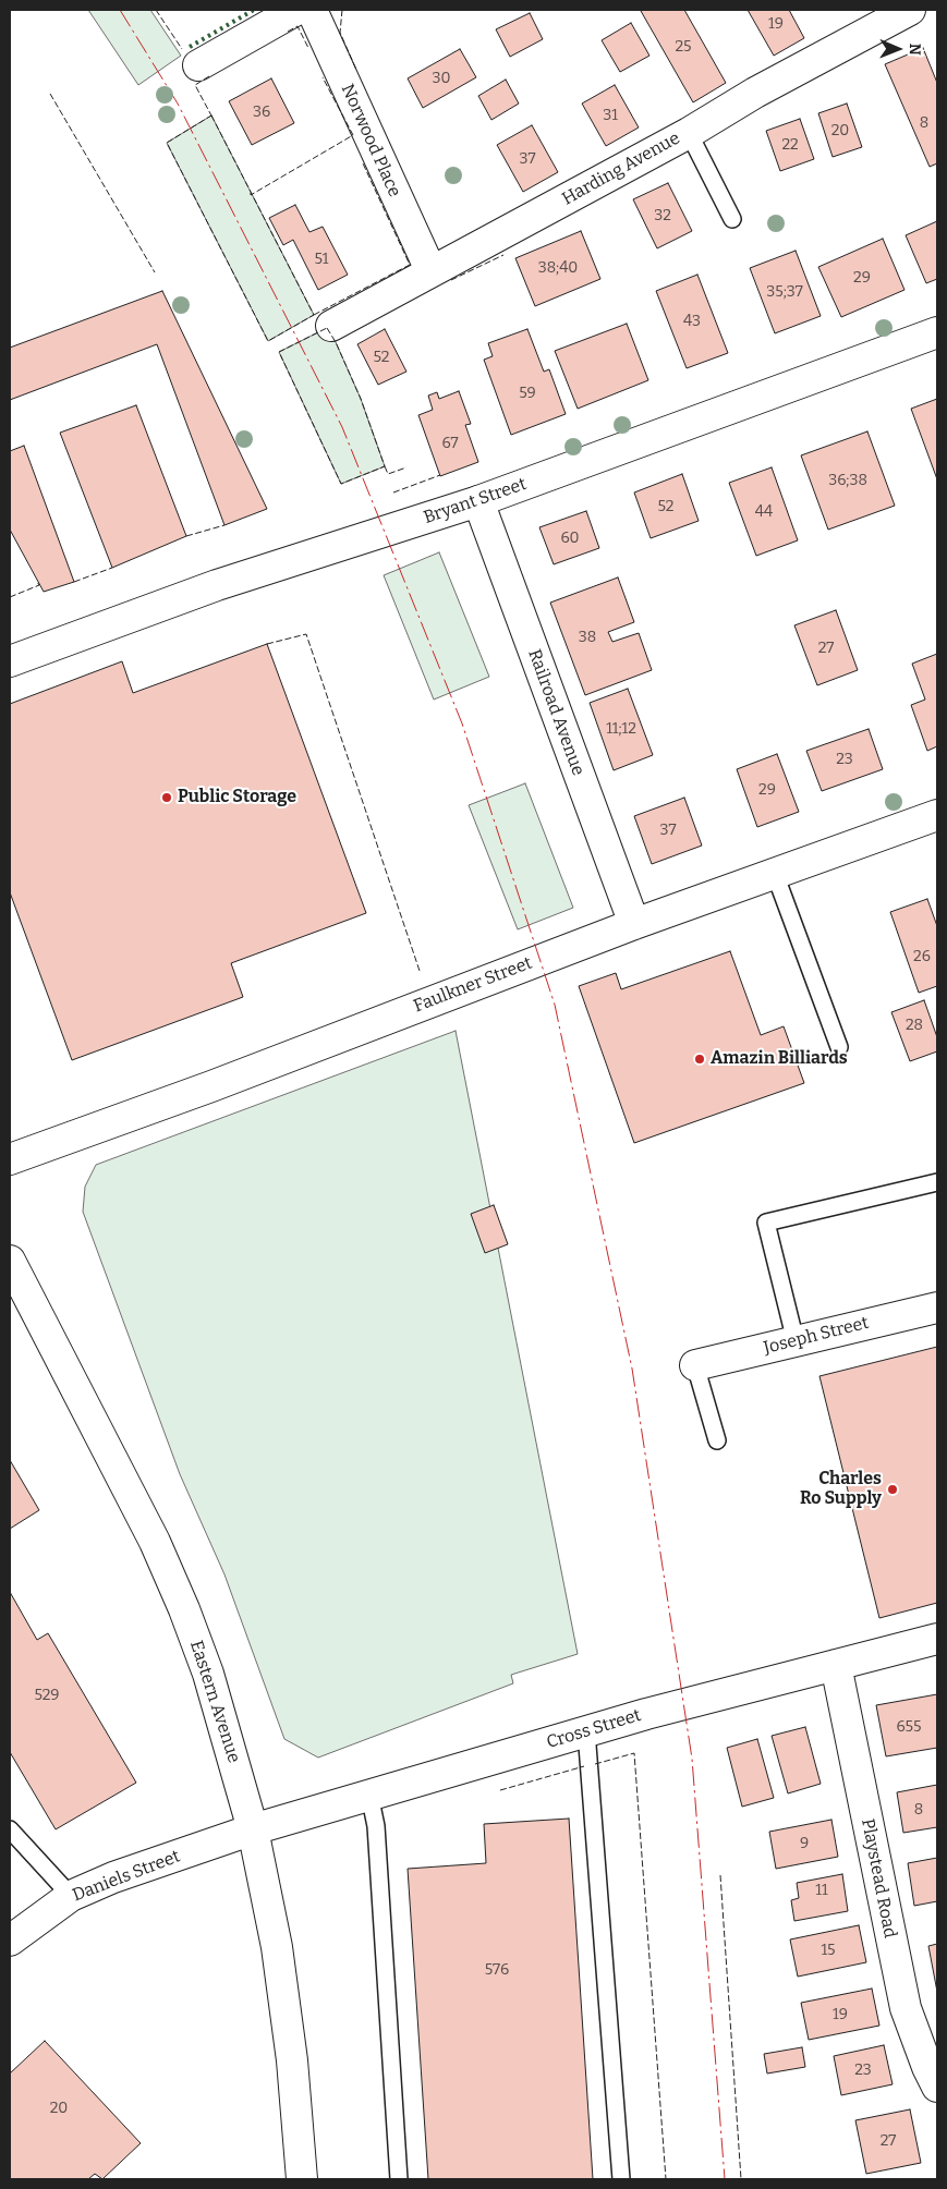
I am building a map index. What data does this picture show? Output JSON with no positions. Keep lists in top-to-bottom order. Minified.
{"streets":{"street":["Norwood Place","Harding Avenue","Bryant Street","Railroad Avenue","Faulkner Street","Joseph Street","Eastern Avenue","Cross Street","Daniels Street","Playstead Road"]},"crossings":[["Norwood Place","Harding Avenue"],["Bryant Street","Railroad Avenue"],["Railroad Avenue","Faulkner Street"],["Eastern Avenue","Cross Street"],["Eastern Avenue","Daniels Street"],["Cross Street","Daniels Street"],["Cross Street","Playstead Road"]],"places":["Public Storage","Amazin Billiards","Charles Ro Supply"],"house_numbers":["19","25","30","36","31","8","20","22","37","32","51","38;40","29","35;37","43","52","59","67","36;38","52","44","60","38","27","11;12","23","29","37","26","28","529","655","8","9","11","15","576","19","23","20","27"],"north":"right"}
